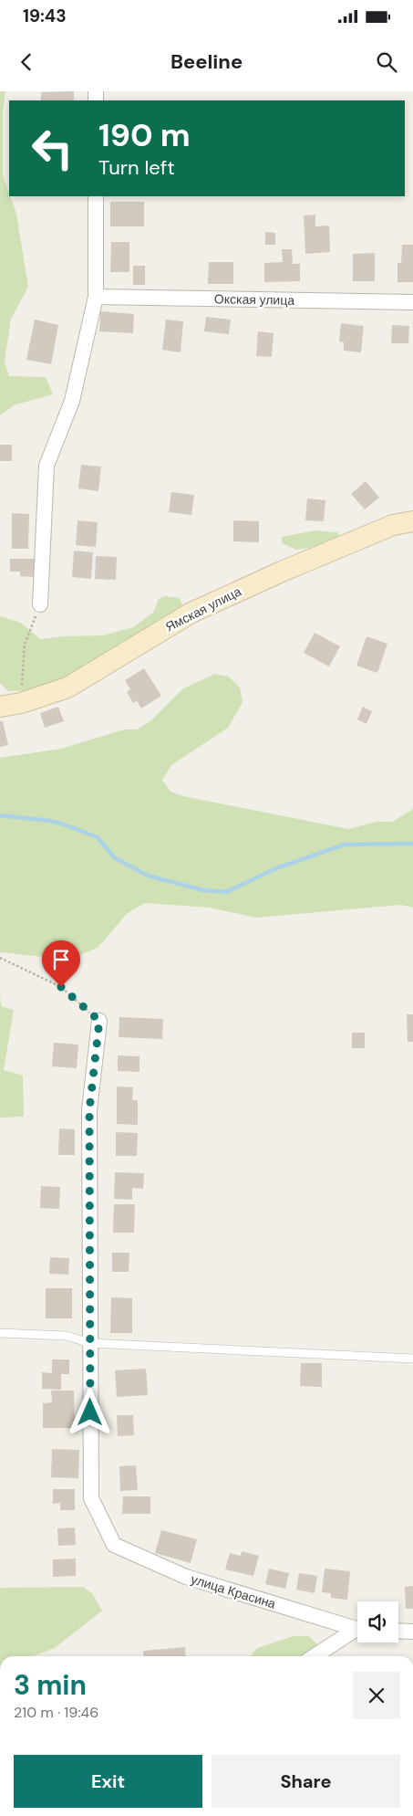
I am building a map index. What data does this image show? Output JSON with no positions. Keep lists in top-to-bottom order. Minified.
{"streets":{"street":["Окская улица","Ямская улица","улица Красина"]},"page":{"status":"19:43","header":"Beeline","turn":["190 m","Turn left"],"heading":["3 min","210 m · 19:46"],"buttons":["Exit","Share"]}}
